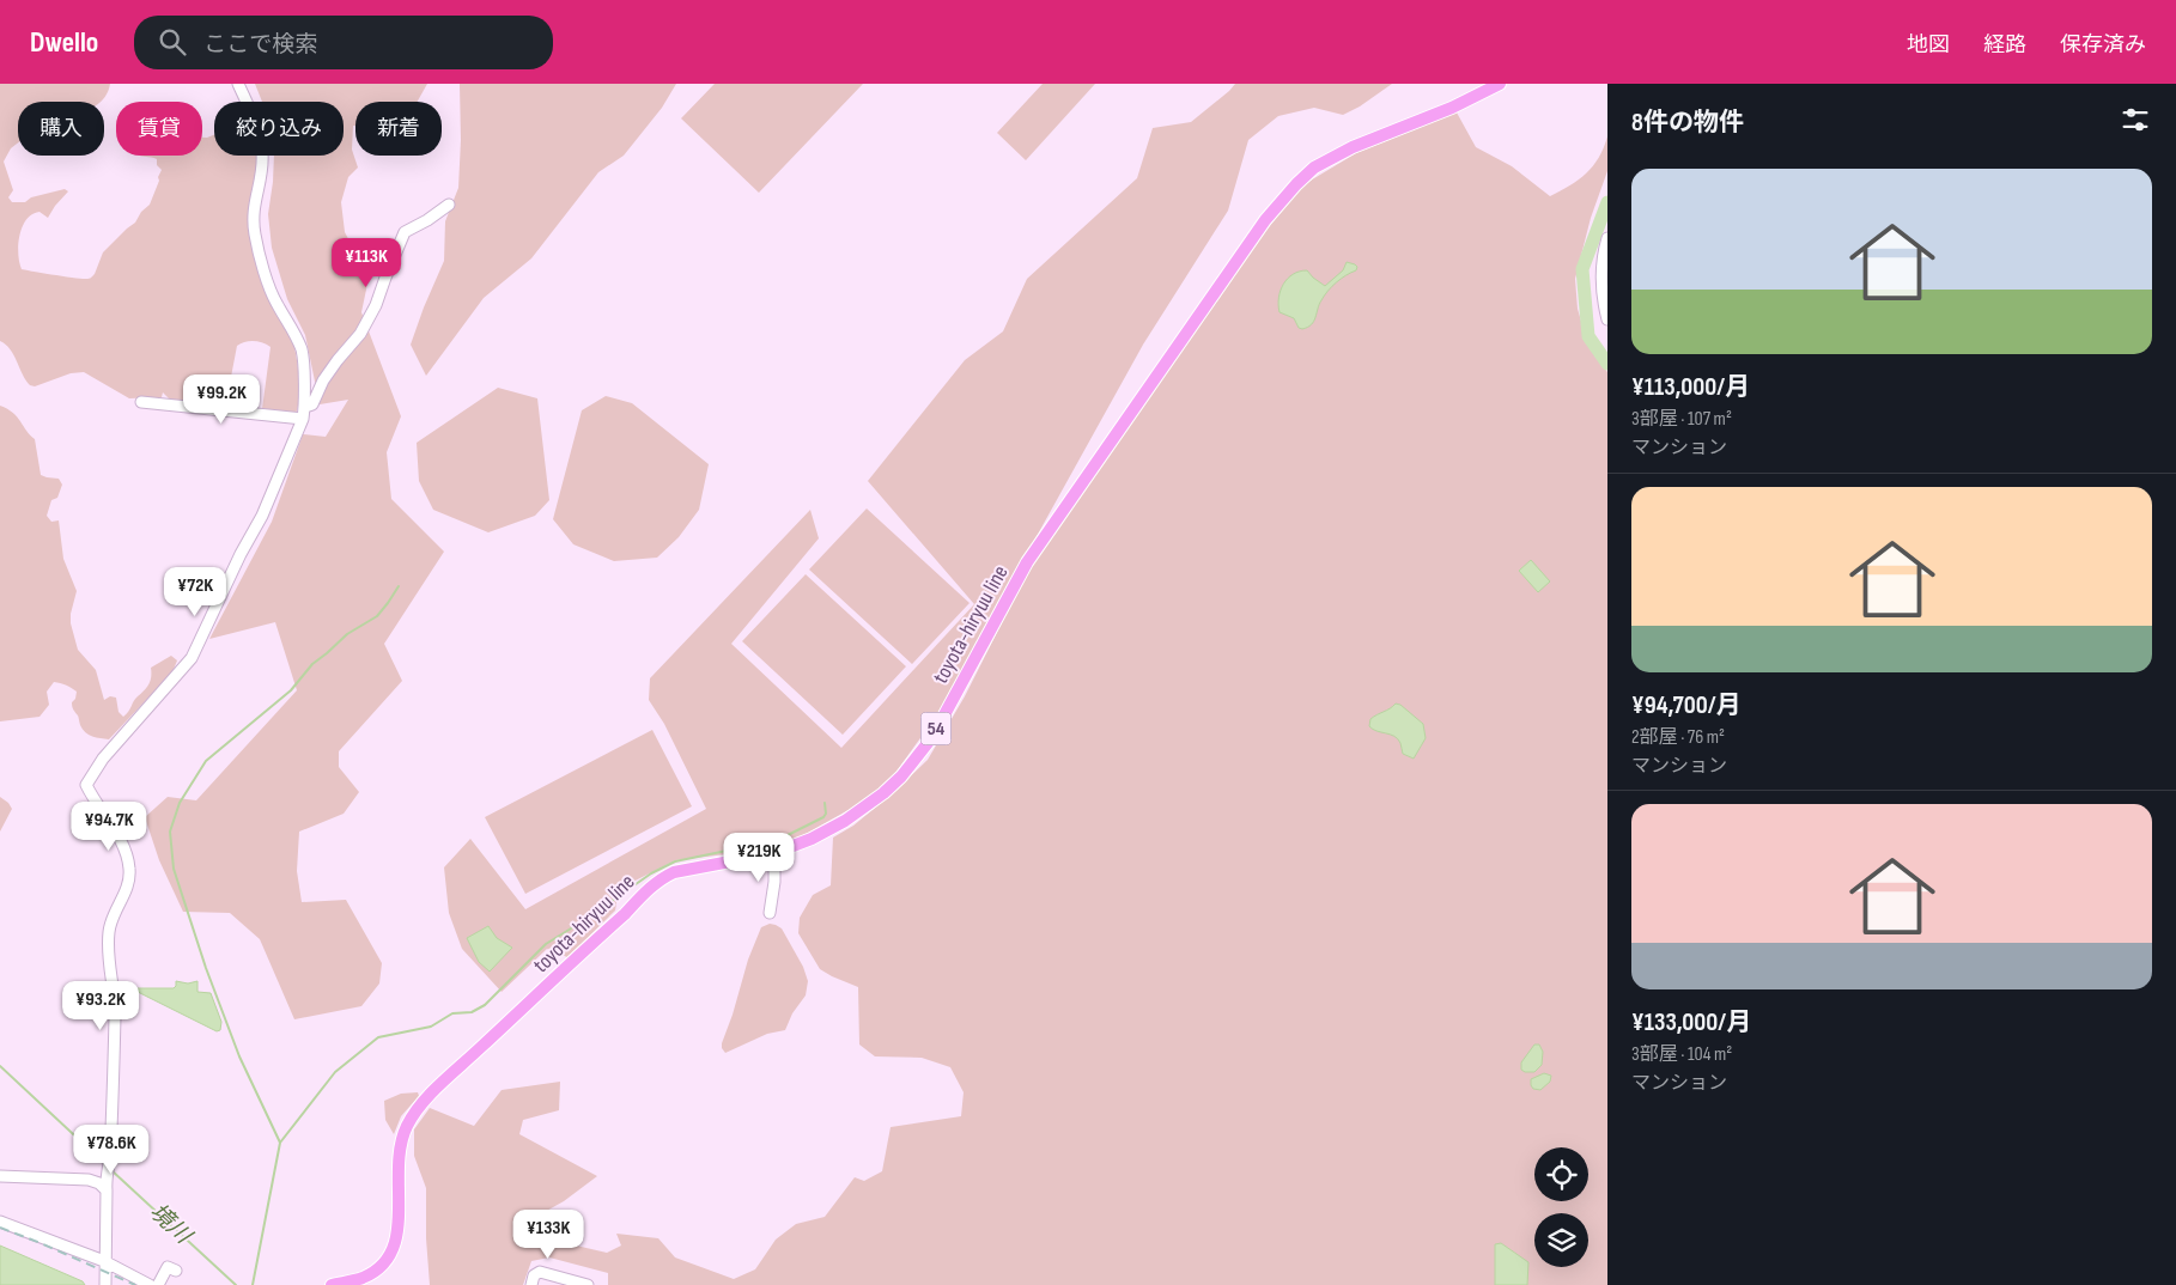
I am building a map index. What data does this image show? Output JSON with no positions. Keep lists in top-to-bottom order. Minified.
{"streets":{"main road":["toyota-hiryuu line","54"]},"water":["境川"],"page":{"header":"Dwello","search":"ここで検索","nav":["地図","経路","保存済み"],"heading":"8件の物件","chip":["購入","賃貸","絞り込み","新着"],"list":[{"name":"¥113,000/月","note":"3部屋 · 107 m² · マンション"},{"name":"¥94,700/月","note":"2部屋 · 76 m² · マンション"},{"name":"¥133,000/月","note":"3部屋 · 104 m² · マンション"}],"price":["¥113K","¥99.2K","¥72K","¥94.7K","¥219K","¥93.2K","¥78.6K","¥133K"]}}
